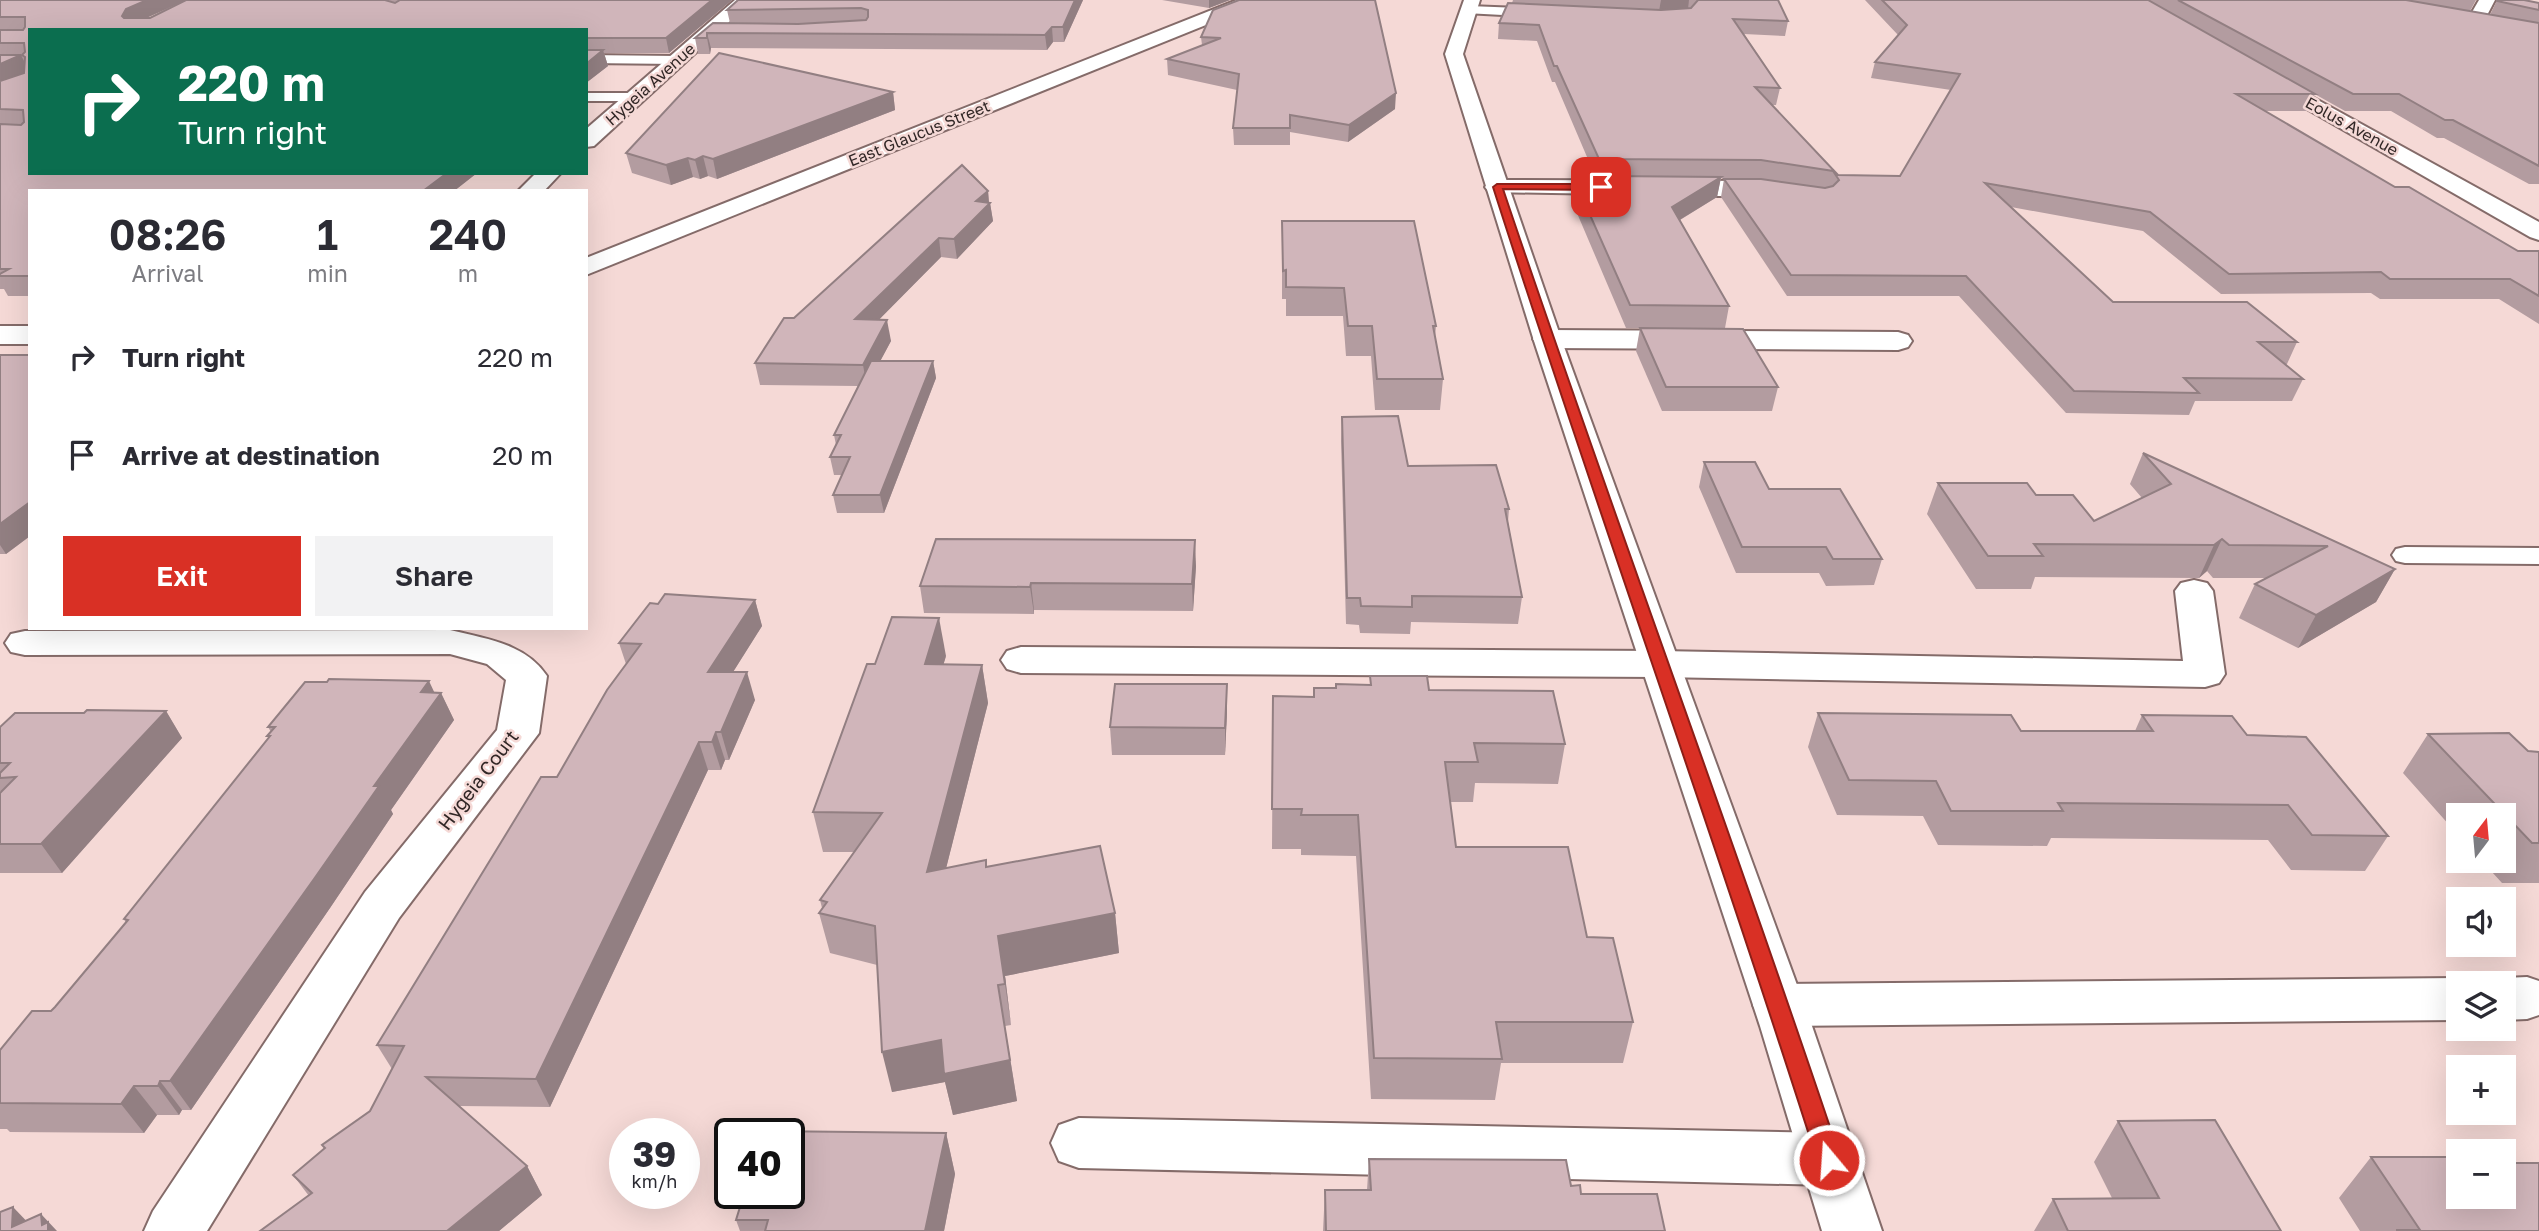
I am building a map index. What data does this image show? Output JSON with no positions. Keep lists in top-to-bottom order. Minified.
{"streets":{"street":["Hygeia Avenue","Eolus Avenue","East Glaucus Street","Hygeia Court"]},"north":"top","page":{"turn":["220 m","Turn right"],"eta":["08:26","Arrival","1","min","240","m"],"list":[{"name":"Turn right","value":"220 m"},{"name":"Arrive at destination","value":"20 m"}],"buttons":["Exit","Share"],"map_buttons":["+","−"],"speed":"39 km/h","limit":"40"}}
